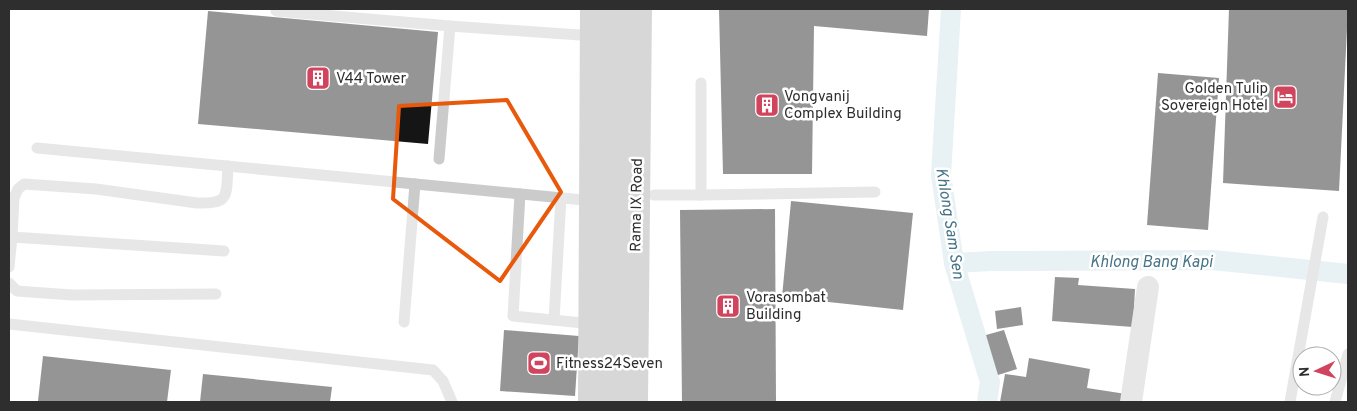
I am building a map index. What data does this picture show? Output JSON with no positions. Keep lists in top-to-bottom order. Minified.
{"streets":{"main road":["Rama IX Road"]},"water":["Khlong Sam Sen","Khlong Bang Kapi"],"places":{"building":["V44 Tower","Vongvanij Complex Building","Vorasombat Building"],"hotel":["Golden Tulip Sovereign Hotel"],"sports":["Fitness24Seven"]},"north":"left"}
